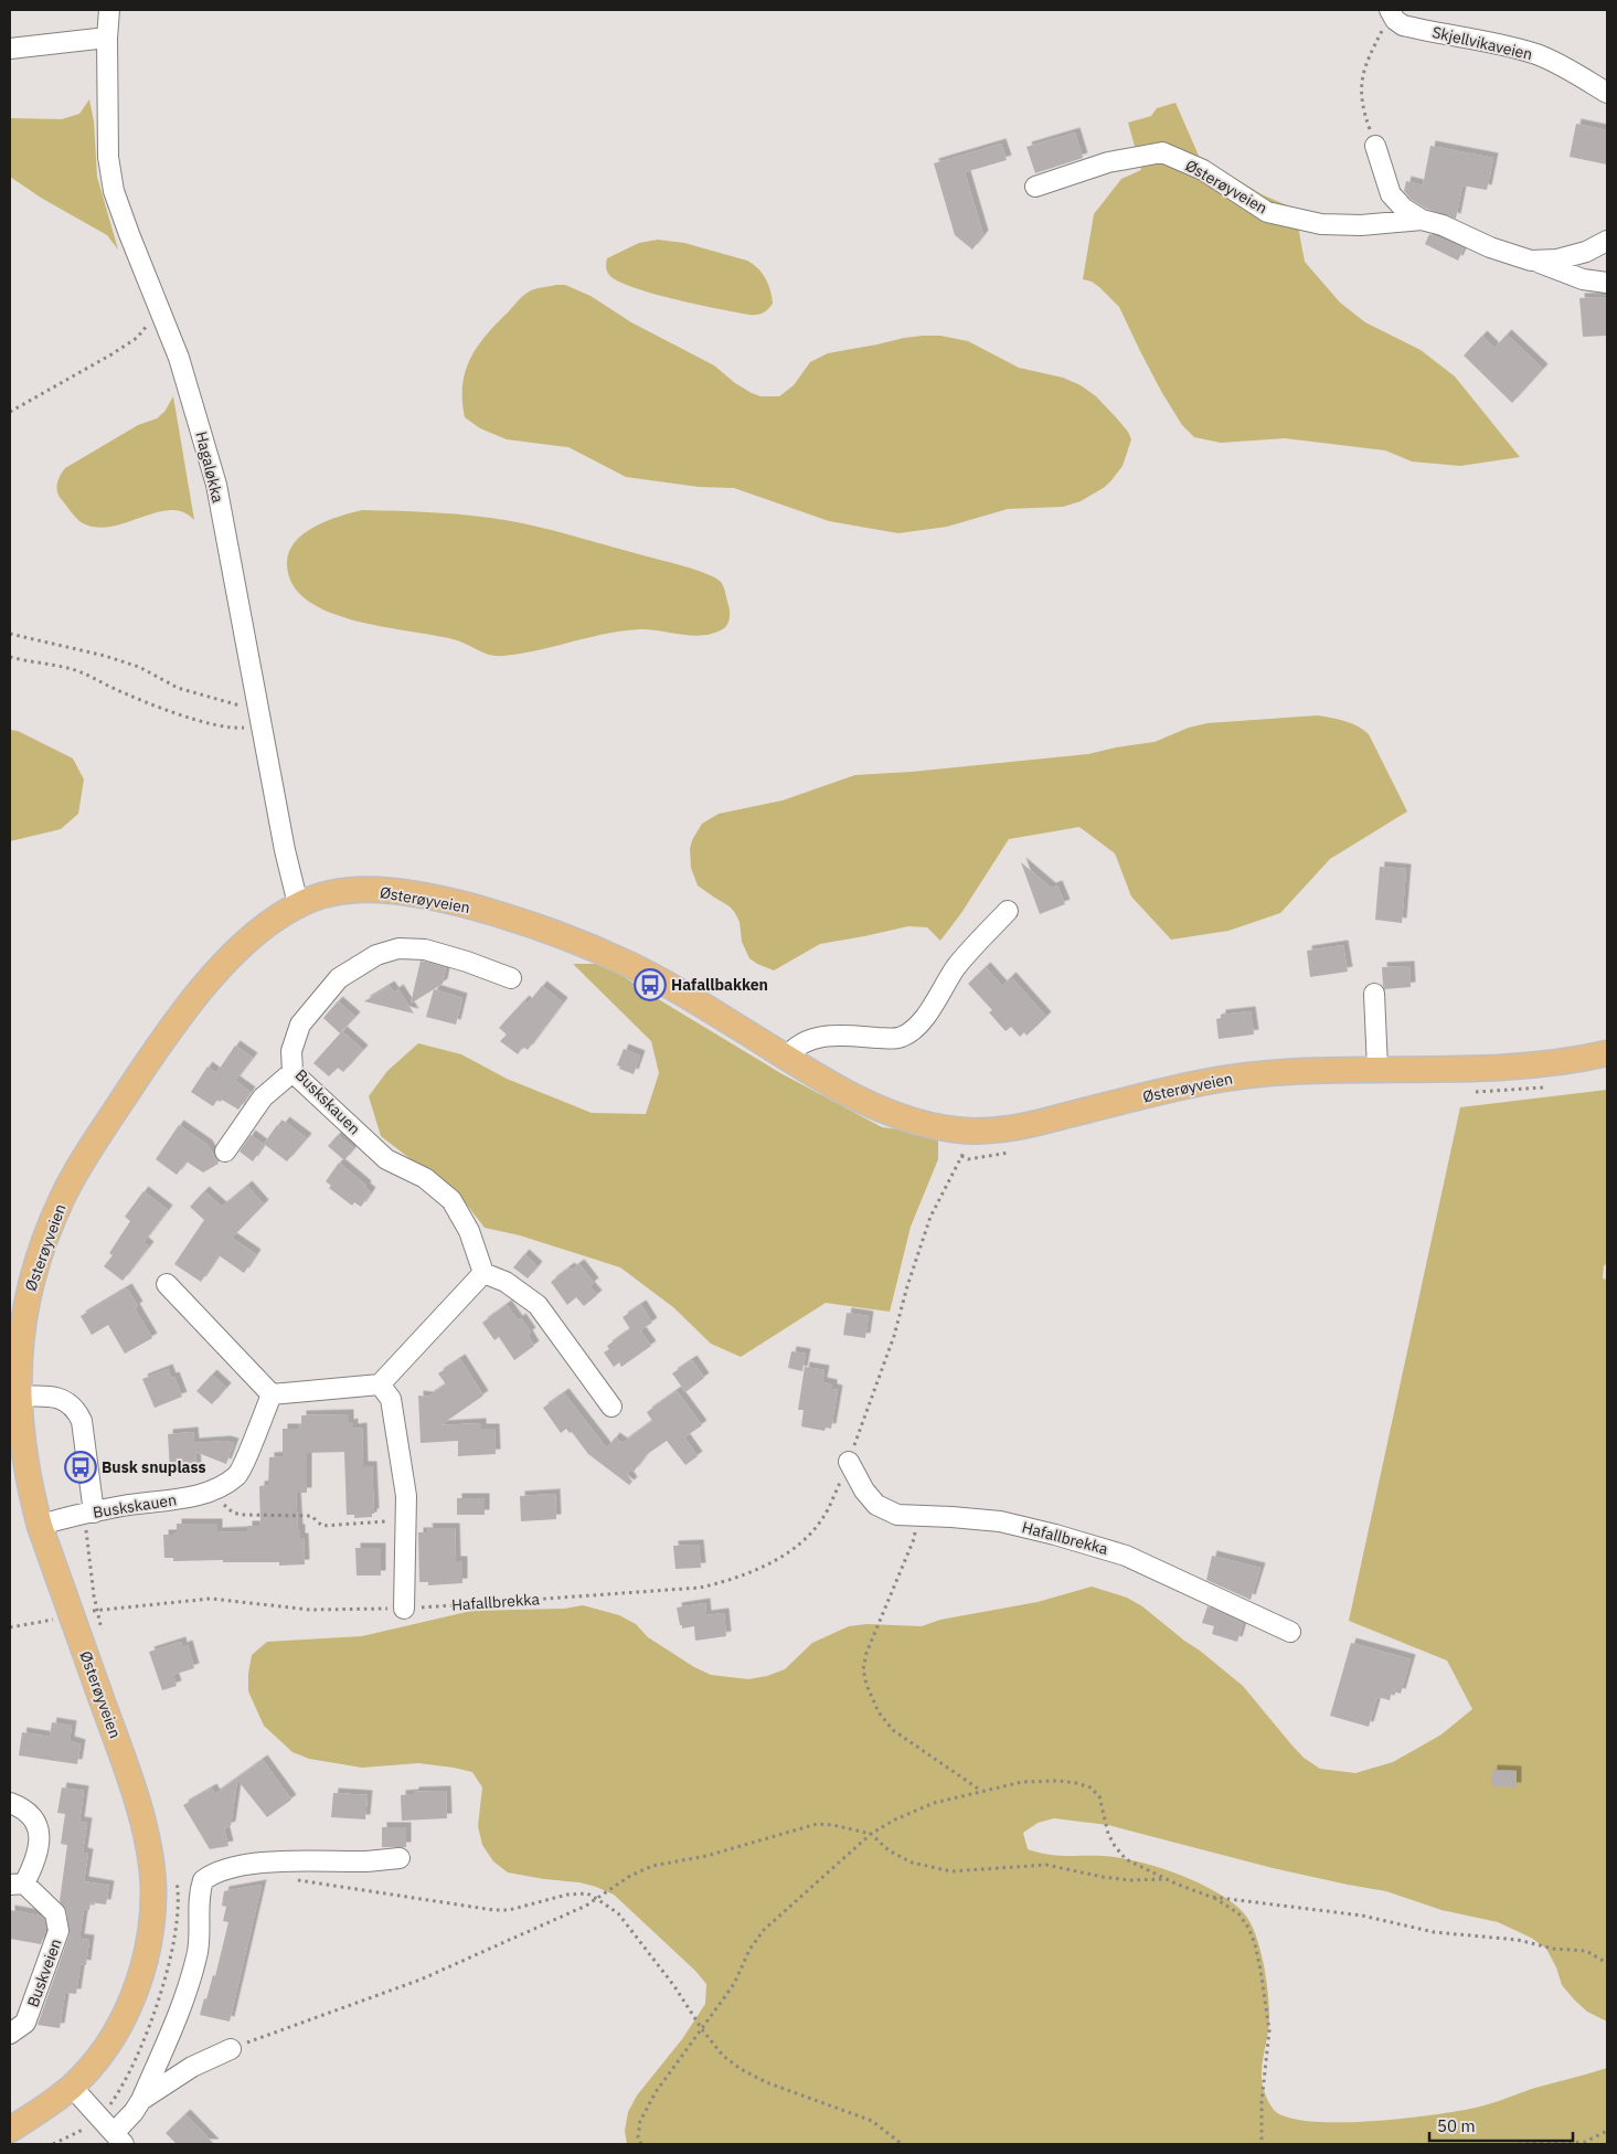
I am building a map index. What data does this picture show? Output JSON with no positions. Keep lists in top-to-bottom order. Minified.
{"streets":{"main road":["Østerøyveien"],"street":["Skjellvikaveien","Hagaløkka","Buskskauen","Hafallbrekka","Buskveien"]},"crossings":[["Østerøyveien","Hagaløkka"],["Østerøyveien","Buskskauen"],["Østerøyveien","Hafallbrekka"]],"places":{"bus stop":["Hafallbakken","Busk snuplass"]},"scale_bar":"50 m"}
